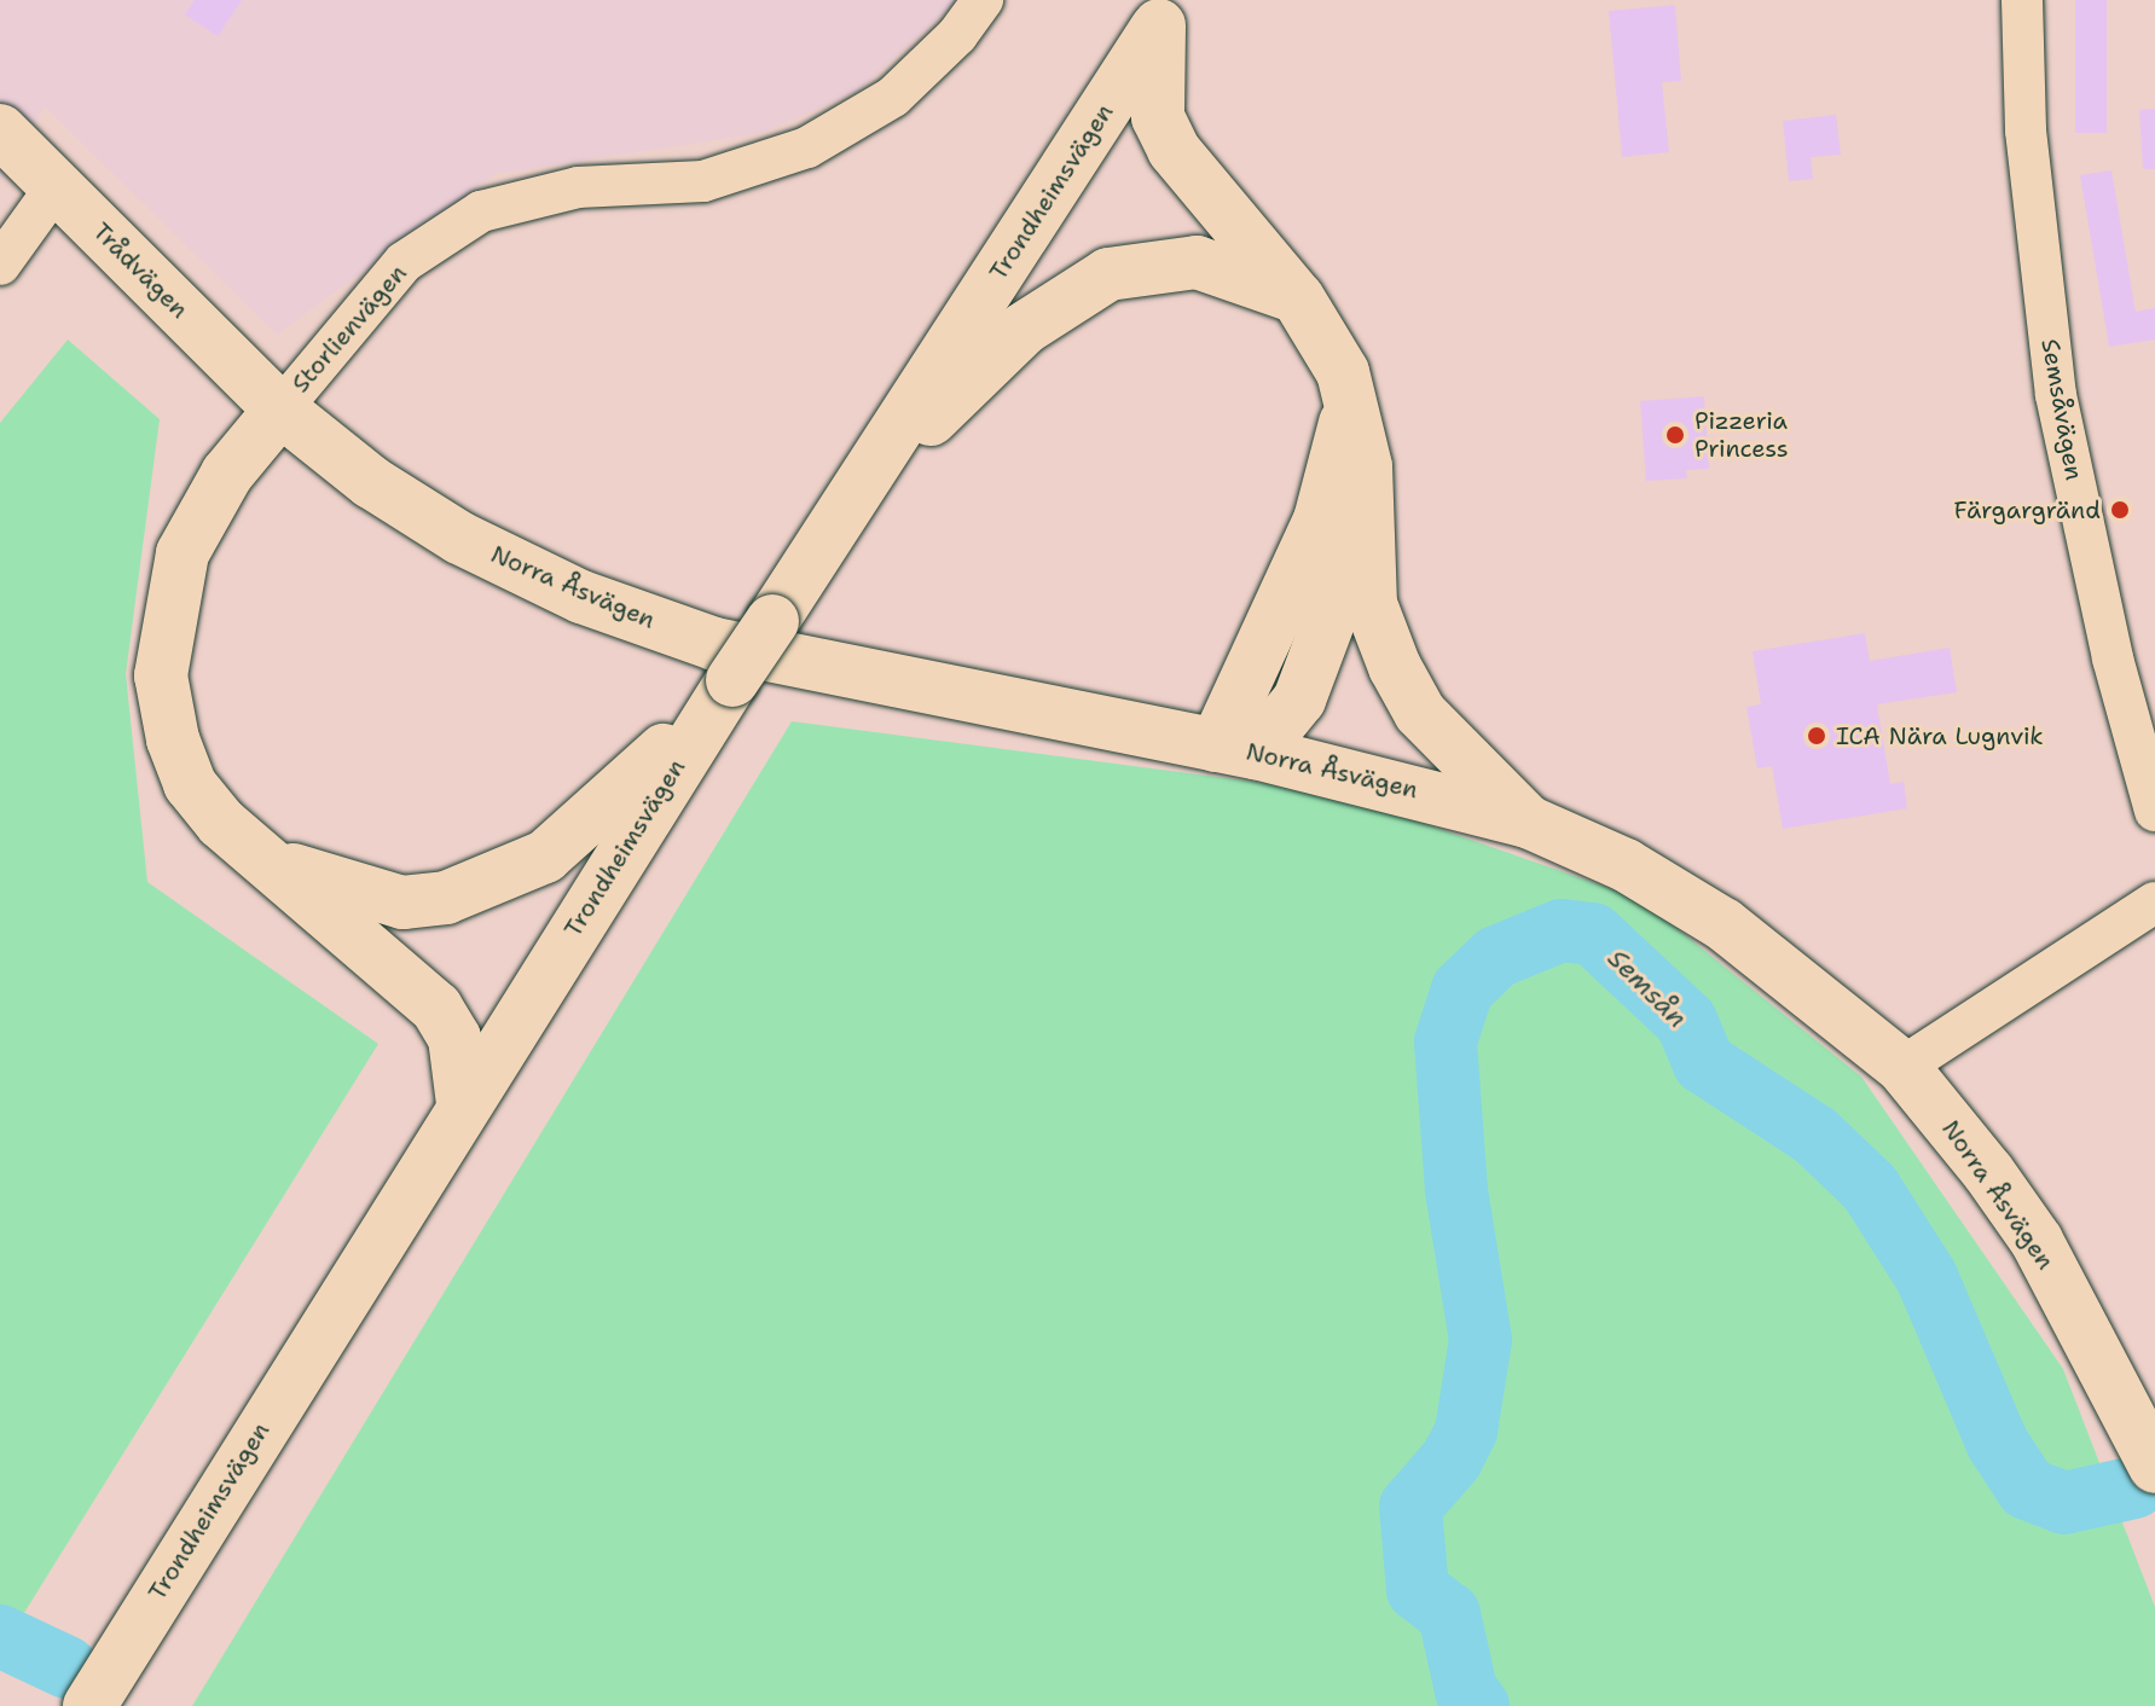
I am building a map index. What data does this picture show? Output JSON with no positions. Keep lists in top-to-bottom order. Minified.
{"streets":{"main road":["Trondheimsvägen","Trådvägen","Norra Åsvägen"],"street":["Storlienvägen","Semsåvägen"]},"crossings":[["Trondheimsvägen","Norra Åsvägen"],["Trådvägen","Storlienvägen"],["Trådvägen","Norra Åsvägen"],["Storlienvägen","Norra Åsvägen"]],"water":["Semsån"],"places":["Pizzeria Princess","Färgargränd","ICA Nära Lugnvik"]}
